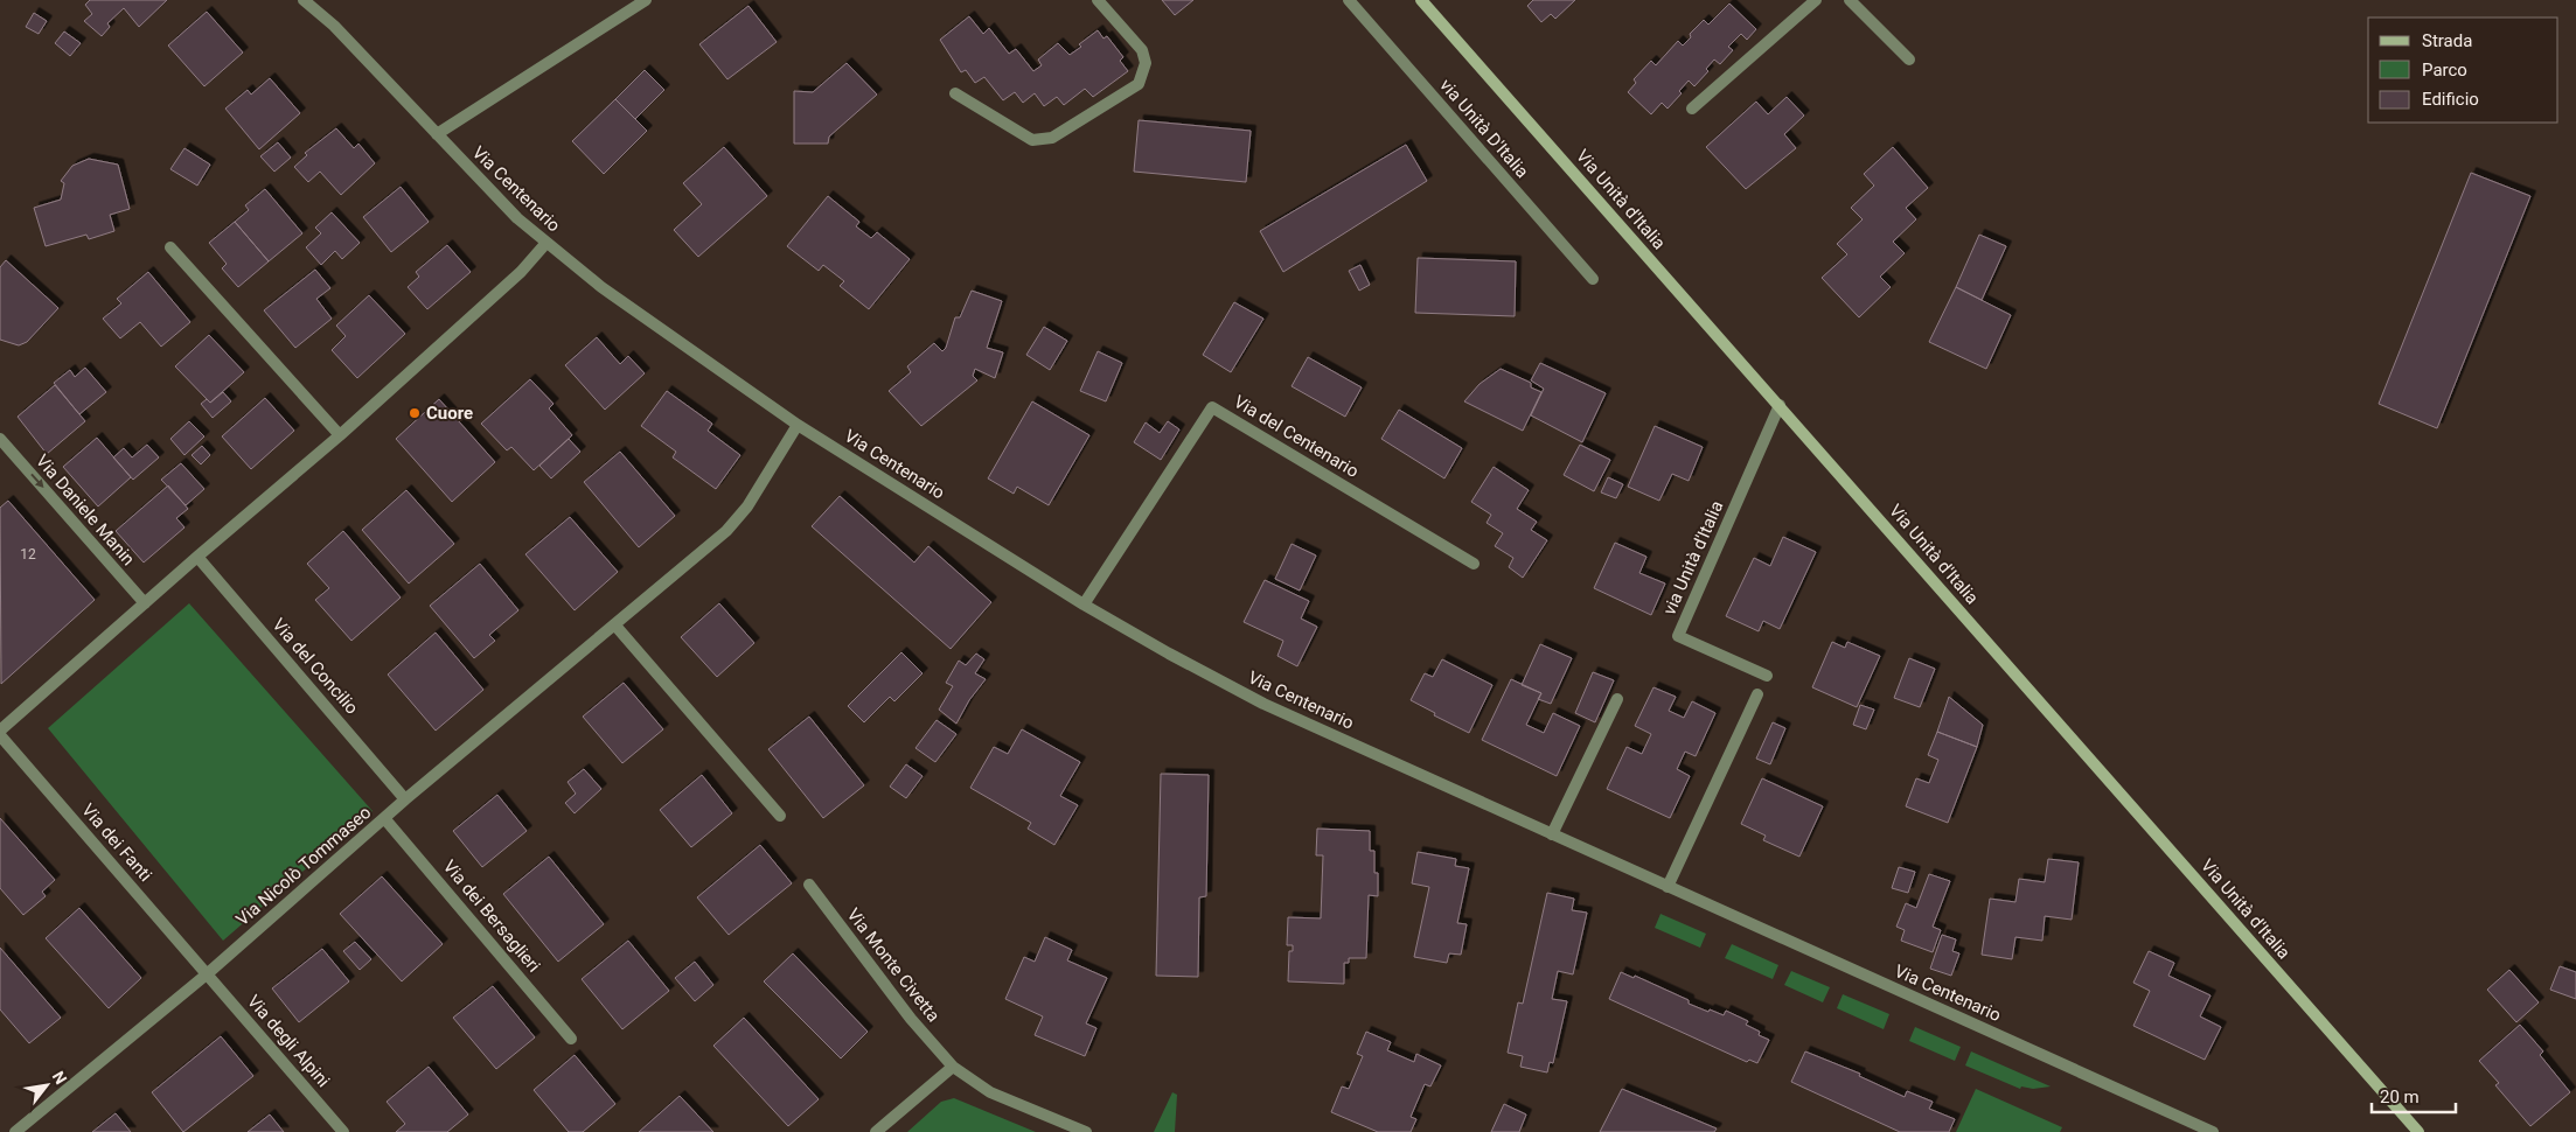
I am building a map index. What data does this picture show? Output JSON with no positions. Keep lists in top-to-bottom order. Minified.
{"streets":{"street":["via Unità D'Italia","Via Centenario","Via Unità d'Italia","Via del Centenario","Via Daniele Manin","via Unità d'Italia","Via del Concilio","Via dei Fanti","Via Nicolò Tommaseo","Via dei Bersaglieri","Via Monte Civetta","Via degli Alpini"]},"crossings":[["Via Centenario","Via del Centenario"],["Via Centenario","Via Nicolò Tommaseo"],["Via Unità d'Italia","via Unità d'Italia"],["Via del Concilio","Via Nicolò Tommaseo"],["Via dei Fanti","Via Nicolò Tommaseo"],["Via dei Fanti","Via degli Alpini"],["Via Nicolò Tommaseo","Via dei Bersaglieri"],["Via Nicolò Tommaseo","Via degli Alpini"]],"one_way":["Via Daniele Manin"],"places":["Cuore"],"house_numbers":["12"],"legend":["Strada","Parco","Edificio"],"scale_bar":"20 m","north":"top right"}
